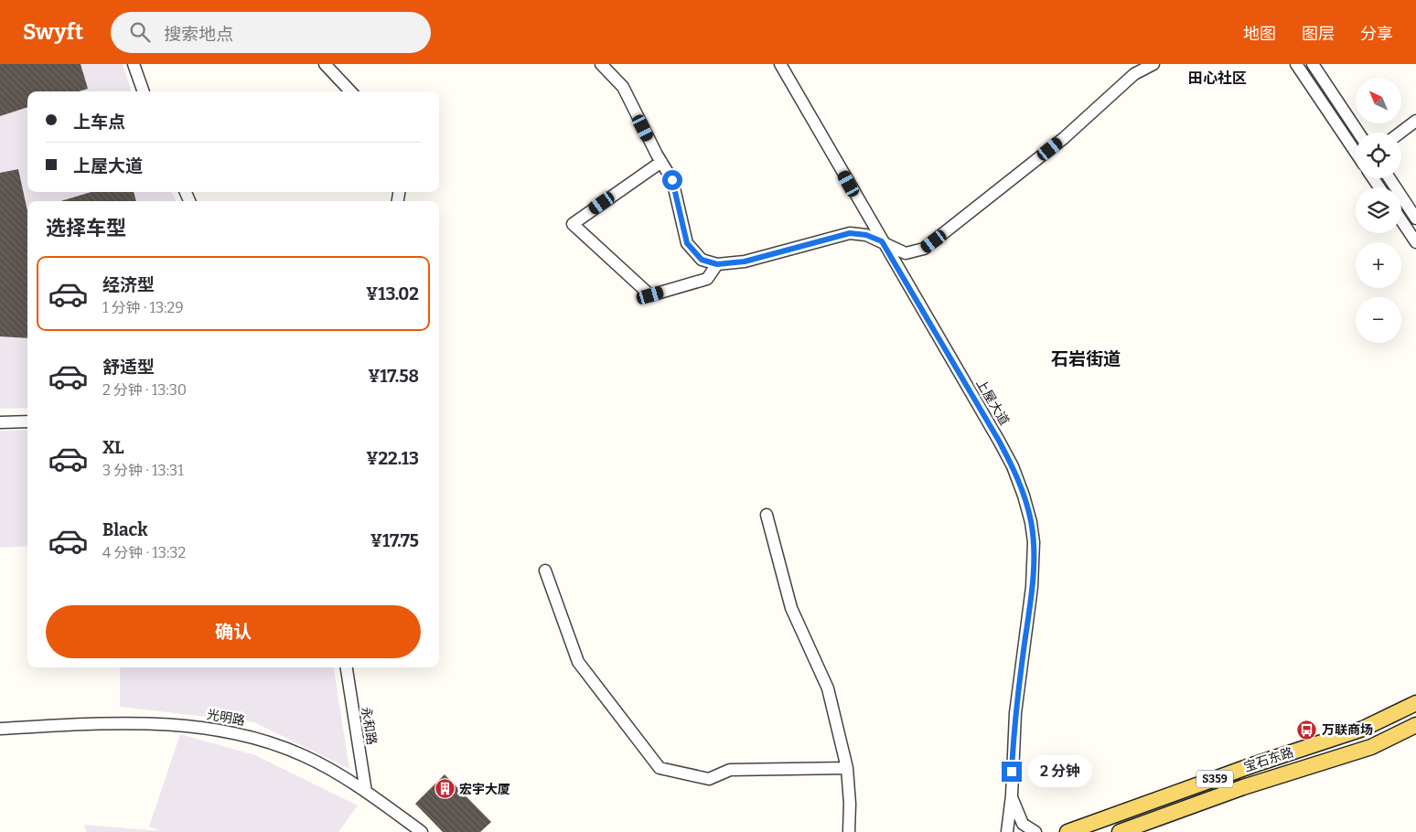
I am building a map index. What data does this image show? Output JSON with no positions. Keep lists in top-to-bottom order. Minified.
{"streets":{"main road":["宝石东路","S359"],"street":["上屋大道","光明路","永和路"]},"crossings":[["光明路","永和路"]],"districts":["田心社区","石岩街道"],"places":{"bus stop":["万联商场"],"building":["宏宇大厦"]},"north":"top left","page":{"header":"Swyft","search":"搜索地点","nav":["地图","图层","分享"],"map_buttons":["+","−"],"banner":["上车点","上屋大道"],"heading":"选择车型","list":[{"name":"经济型","note":"1 分钟 · 13:29","value":"¥13.02"},{"name":"舒适型","note":"2 分钟 · 13:30","value":"¥17.58"},{"name":"XL","note":"3 分钟 · 13:31","value":"¥22.13"},{"name":"Black","note":"4 分钟 · 13:32","value":"¥17.75"}],"buttons":"确认","bubble":"2 分钟"}}
